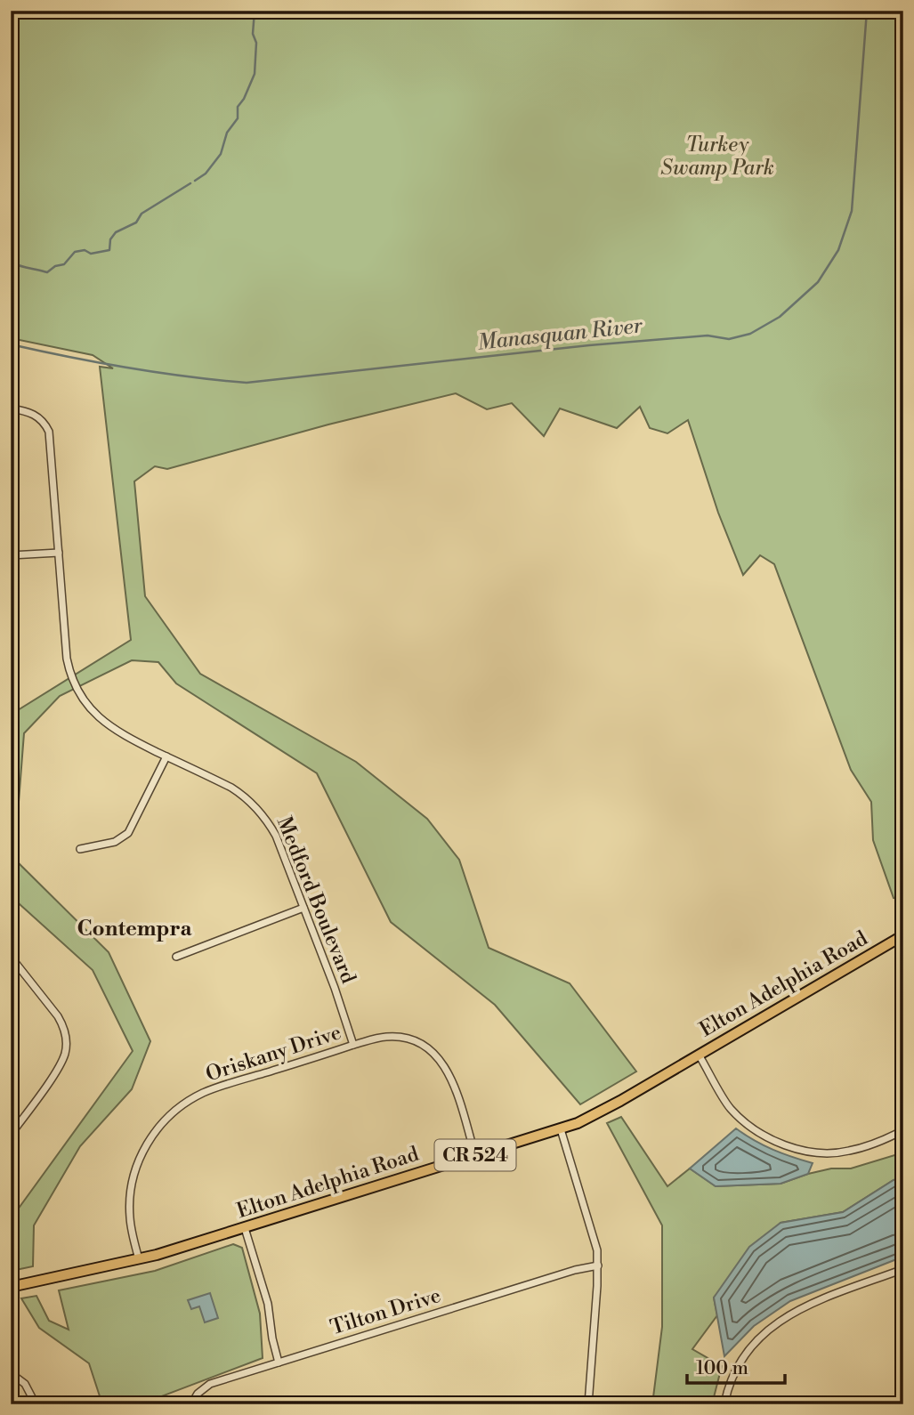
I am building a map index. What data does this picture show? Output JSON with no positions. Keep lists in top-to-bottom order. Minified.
{"streets":{"main road":["Elton Adelphia Road","CR 524"],"street":["Medford Boulevard","Oriskany Drive","Tilton Drive"]},"crossings":[["Medford Boulevard","Oriskany Drive"],["Elton Adelphia Road","Oriskany Drive"]],"districts":["Contempra"],"water":["Manasquan River"],"parks":["Turkey Swamp Park"],"scale_bar":"100 m"}
